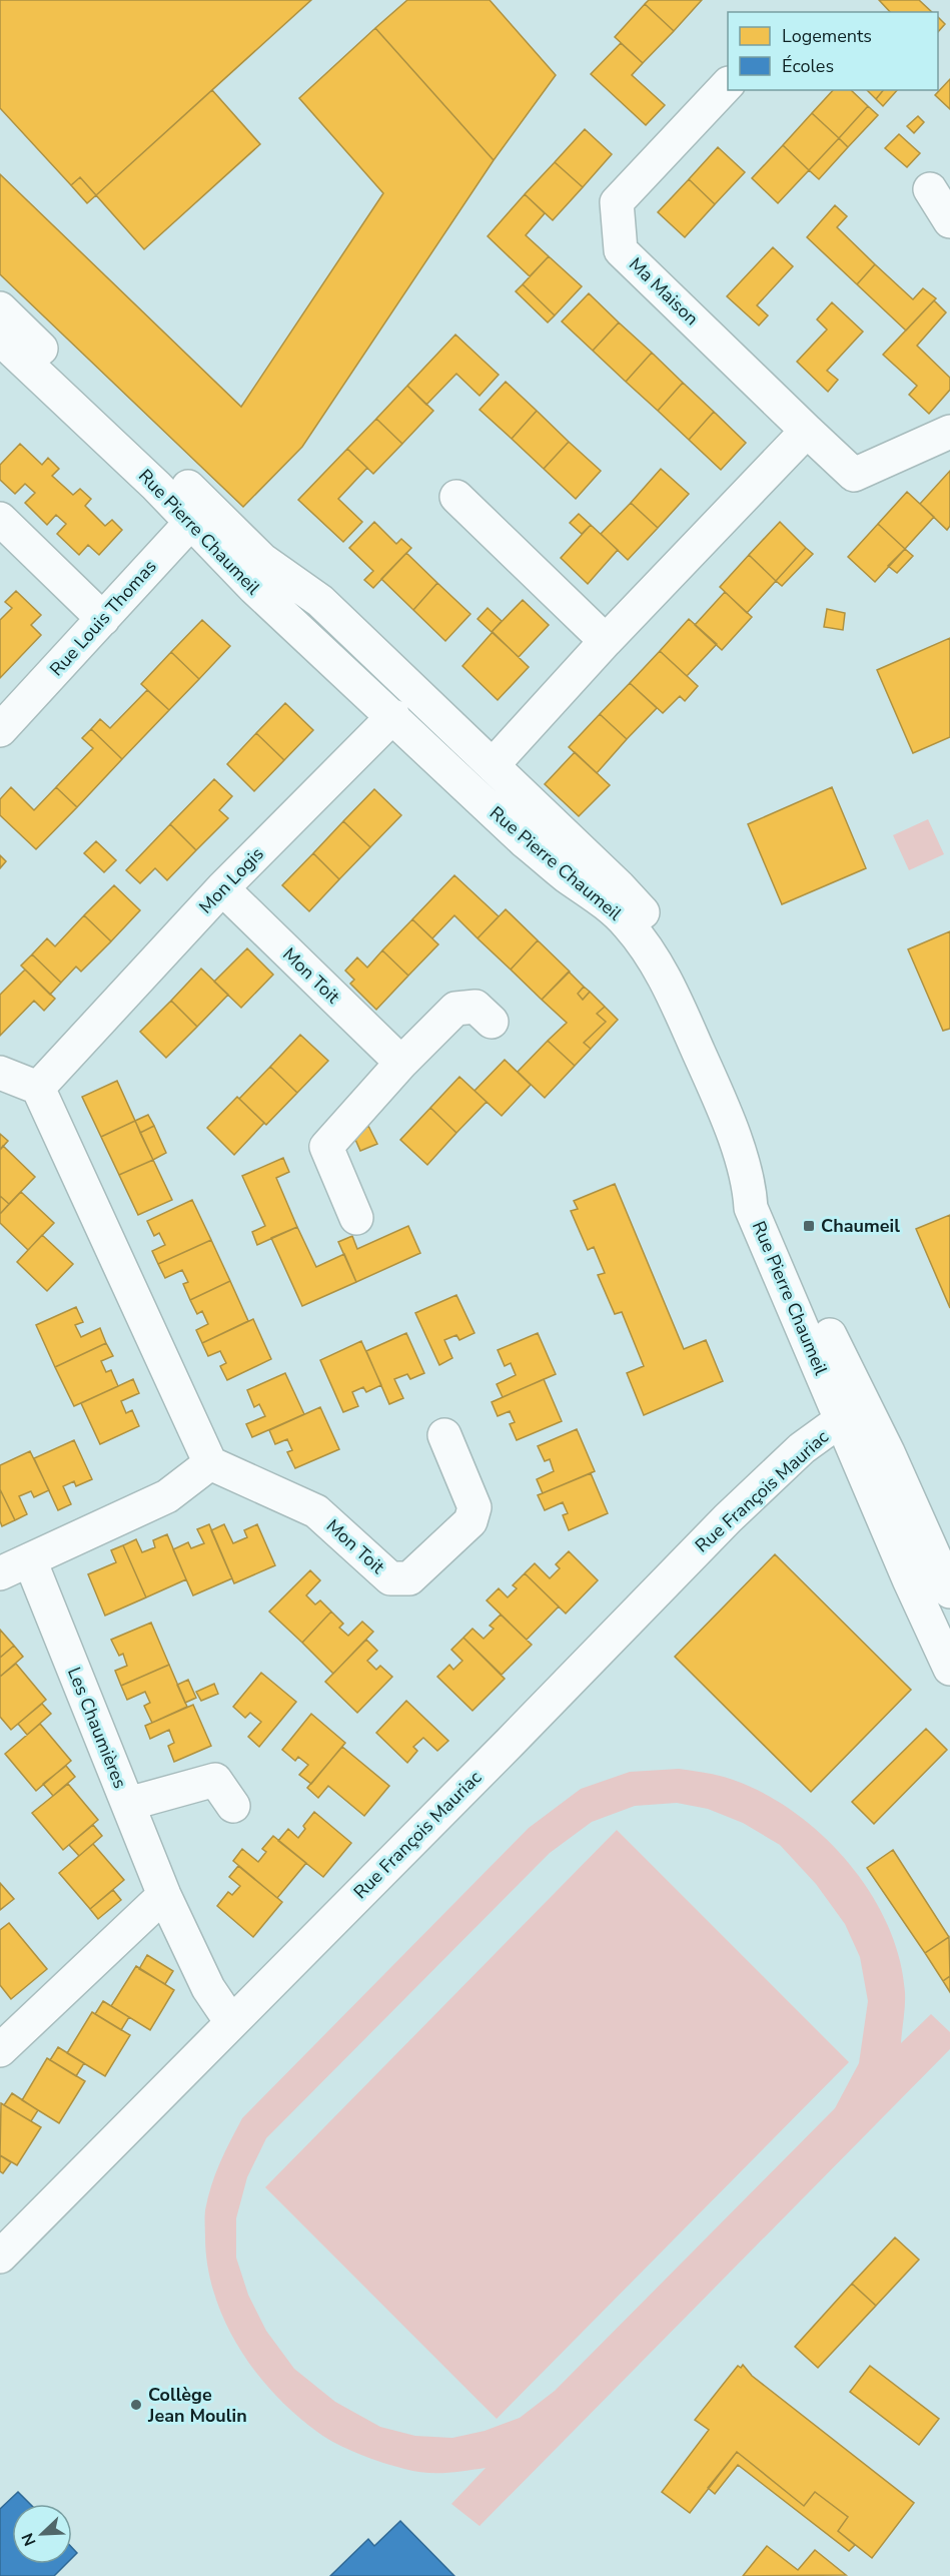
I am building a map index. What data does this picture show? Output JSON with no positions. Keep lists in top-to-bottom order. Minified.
{"streets":{"street":["Ma Maison","Rue Pierre Chaumeil","Rue Louis Thomas","Mon Logis","Mon Toit","Rue François Mauriac","Les Chaumières"]},"crossings":[["Rue Pierre Chaumeil","Rue Louis Thomas"],["Rue Pierre Chaumeil","Mon Logis"],["Rue Pierre Chaumeil","Rue François Mauriac"],["Mon Logis","Mon Toit"],["Rue François Mauriac","Les Chaumières"]],"places":{"transit":["Chaumeil"],"other":["Collège Jean Moulin"]},"legend":["Logements","Écoles"],"north":"bottom left"}
